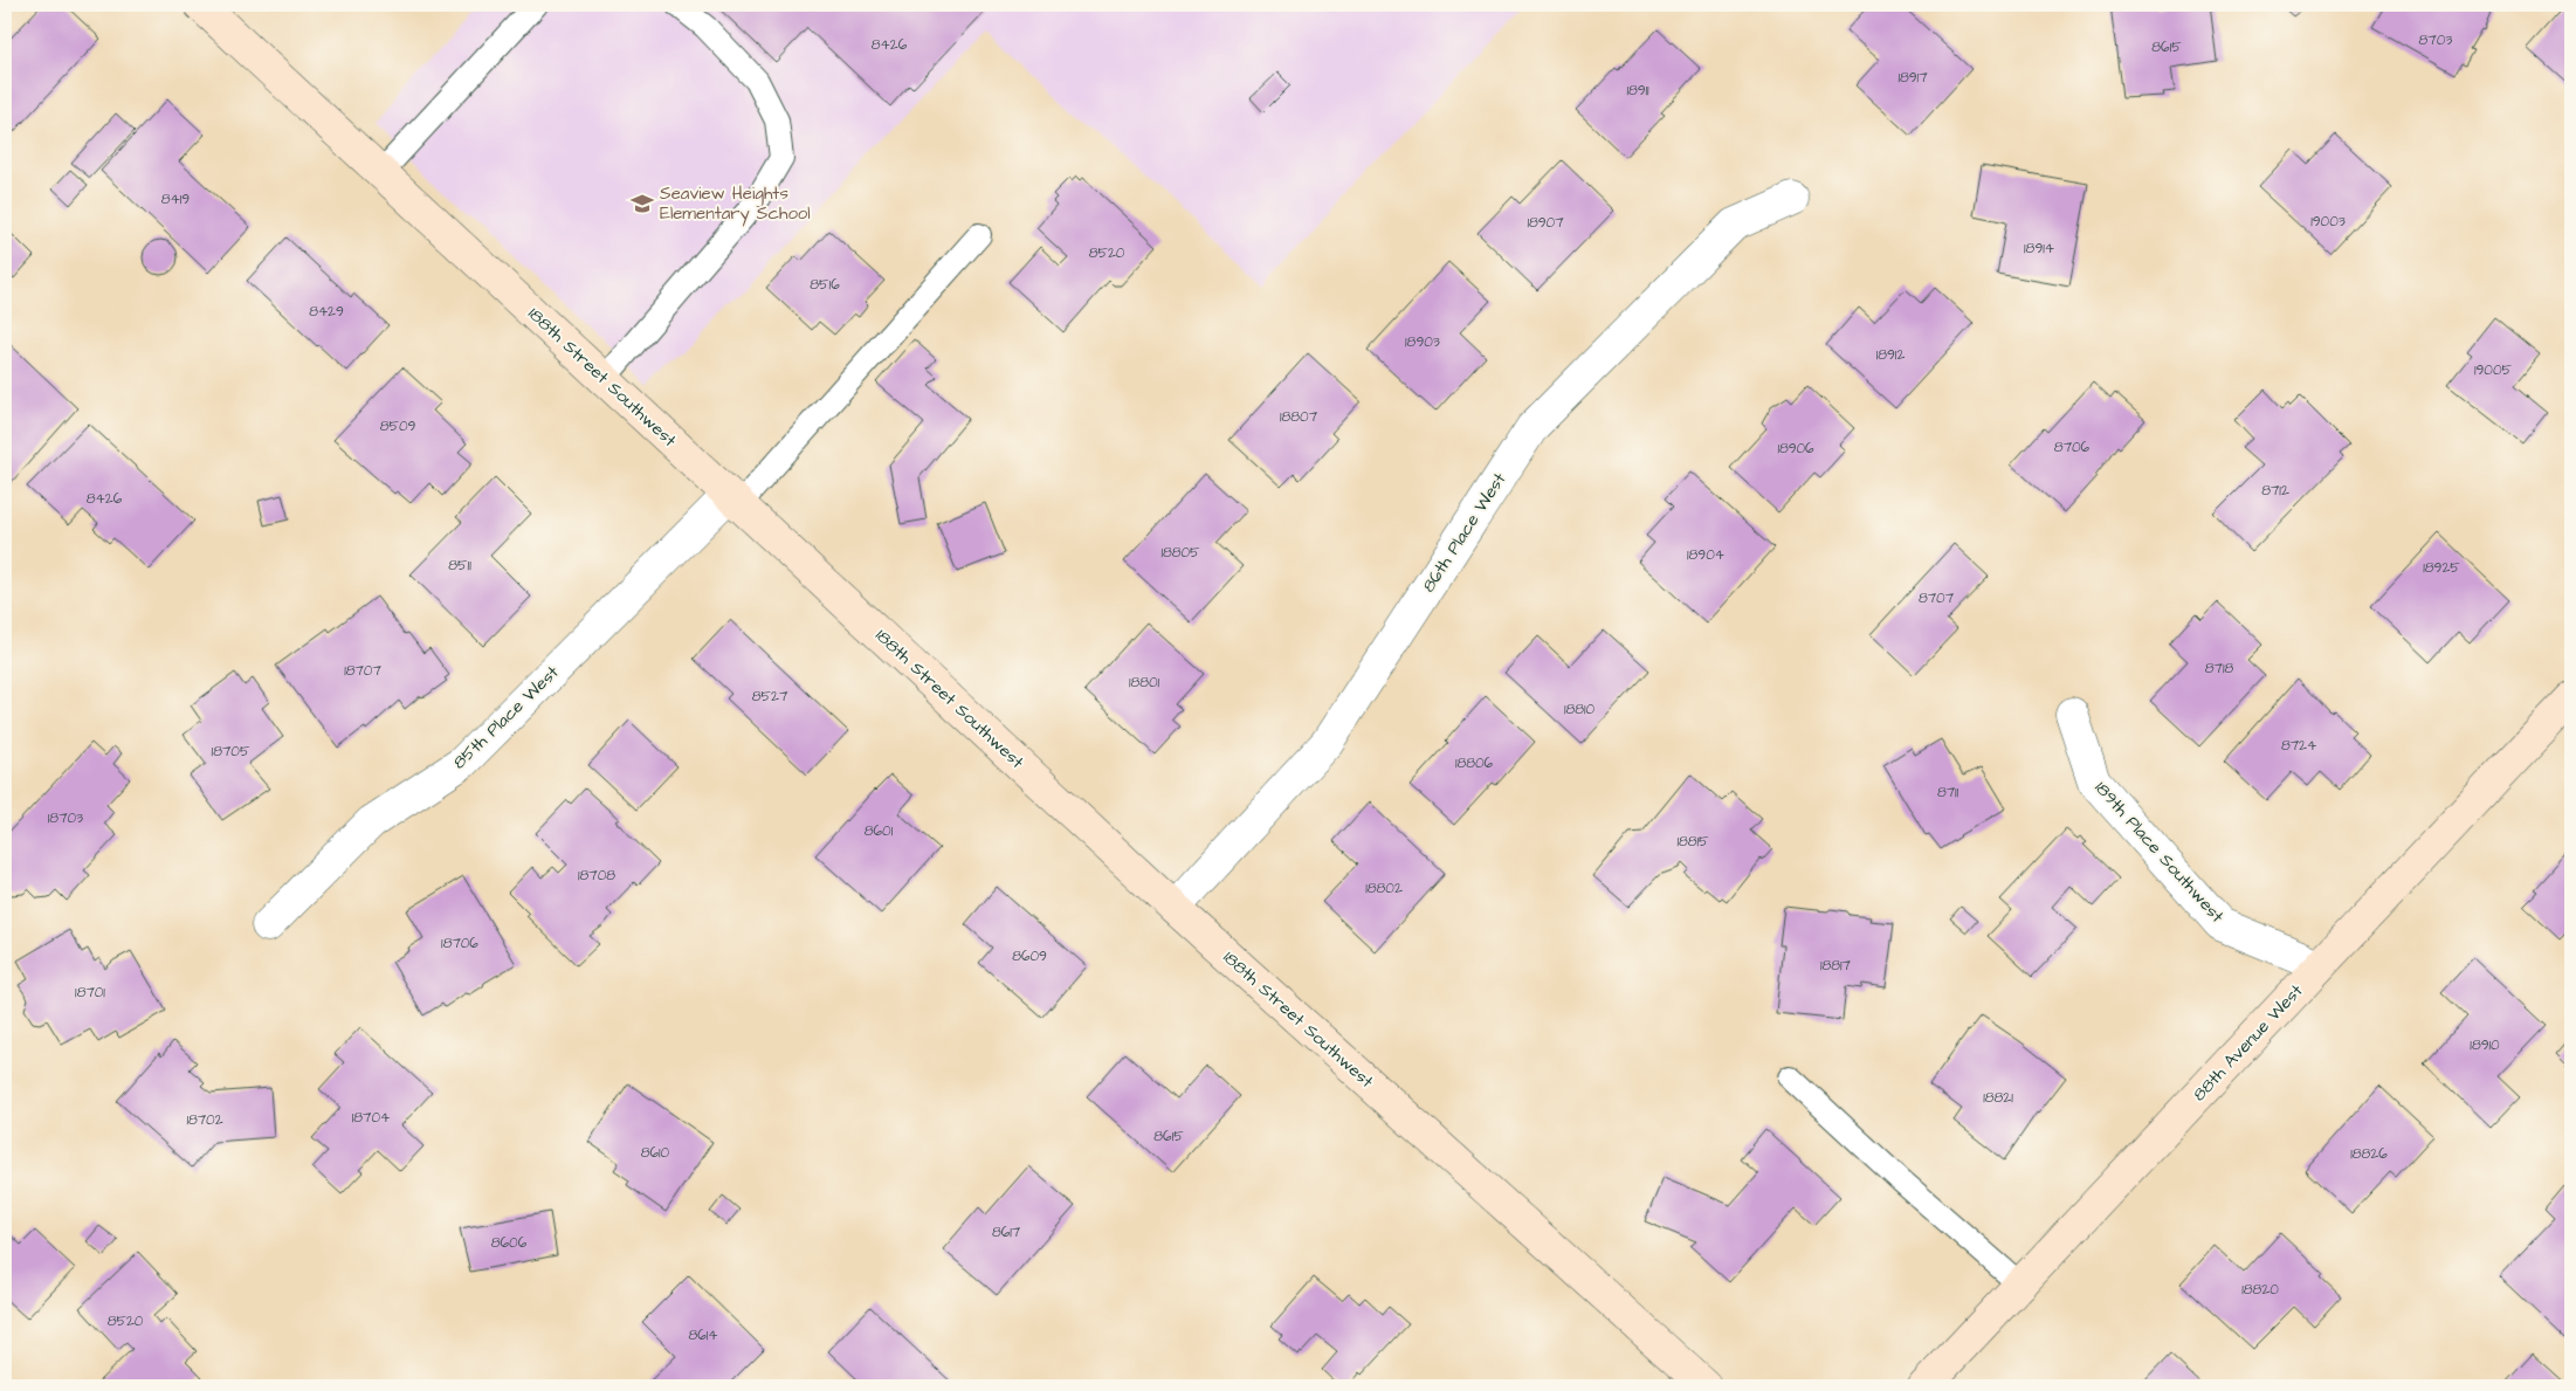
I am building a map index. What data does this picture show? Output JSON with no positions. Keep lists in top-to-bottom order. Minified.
{"streets":{"street":["188th Street Southwest","86th Place West","85th Place West","189th Place Southwest","88th Avenue West"]},"crossings":[["188th Street Southwest","86th Place West"],["188th Street Southwest","85th Place West"],["189th Place Southwest","88th Avenue West"]],"places":{"school or university":["Seaview Heights Elementary School"]},"house_numbers":["8703","8426","8615","18917","18911","8419","19003","18907","18914","8520","8516","8429","18903","18912","19005","18807","8509","8706","18906","8712","8426","18805","18904","8511","18925","8707","8718","18707","18801","8527","18810","8724","18705","18806","8711","18703","8601","18815","18708","18802","18706","8609","18817","18701","18910","18821","18704","18702","8615","8610","18826","8617","8606","18820","8520","8614"]}
